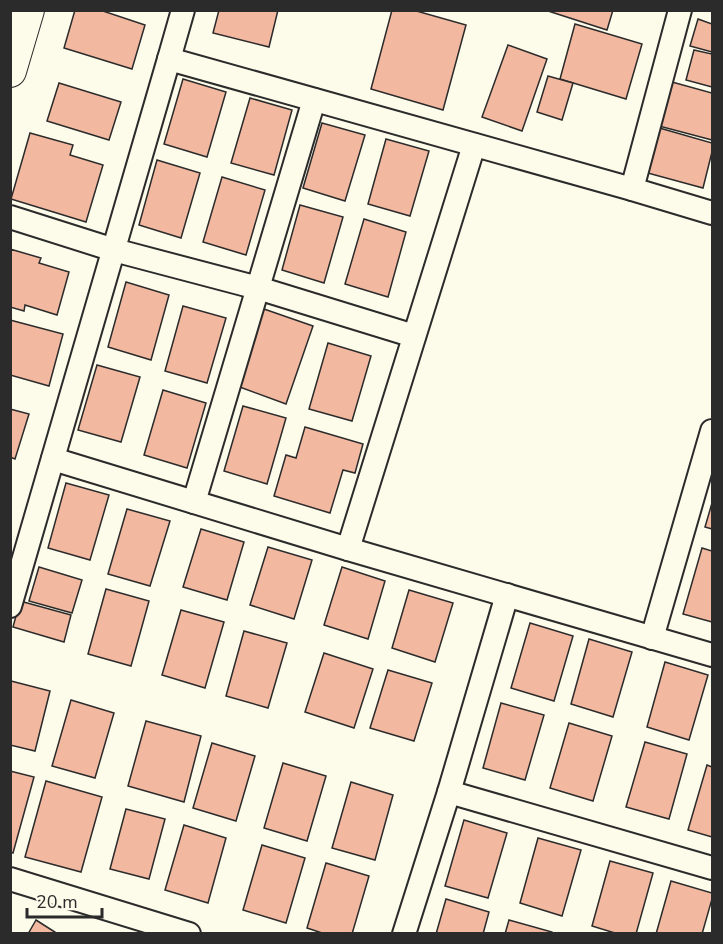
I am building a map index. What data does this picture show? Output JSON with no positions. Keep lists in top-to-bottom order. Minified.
{"scale_bar":"20 m"}
